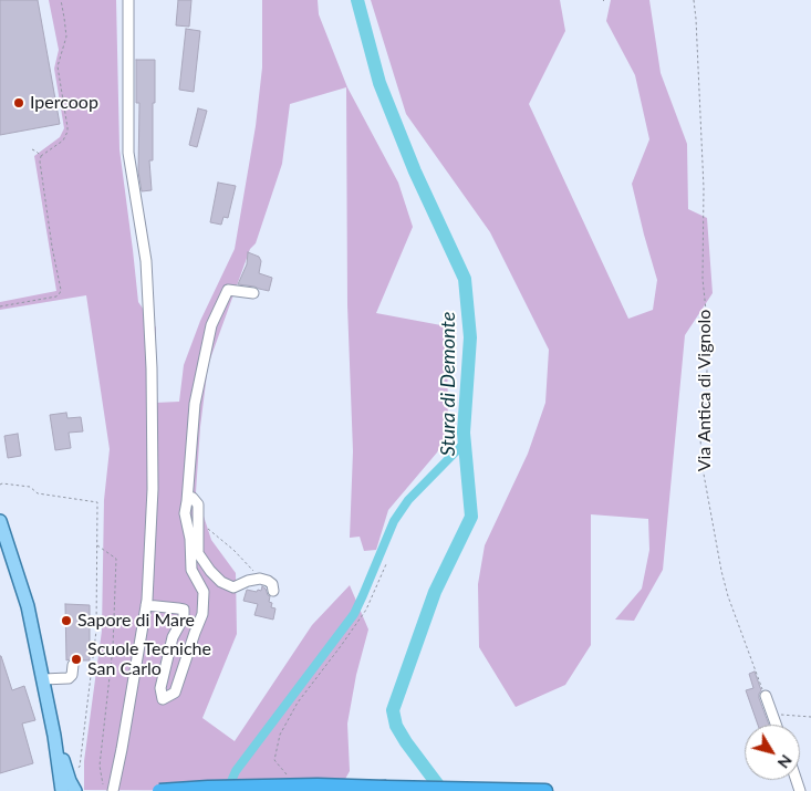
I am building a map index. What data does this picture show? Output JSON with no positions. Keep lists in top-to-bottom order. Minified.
{"streets":{"path":["Via Antica di Vignolo"]},"water":["Stura di Demonte"],"places":["Ipercoop","Sapore di Mare","Scuole Tecniche San Carlo"],"north":"bottom right"}
